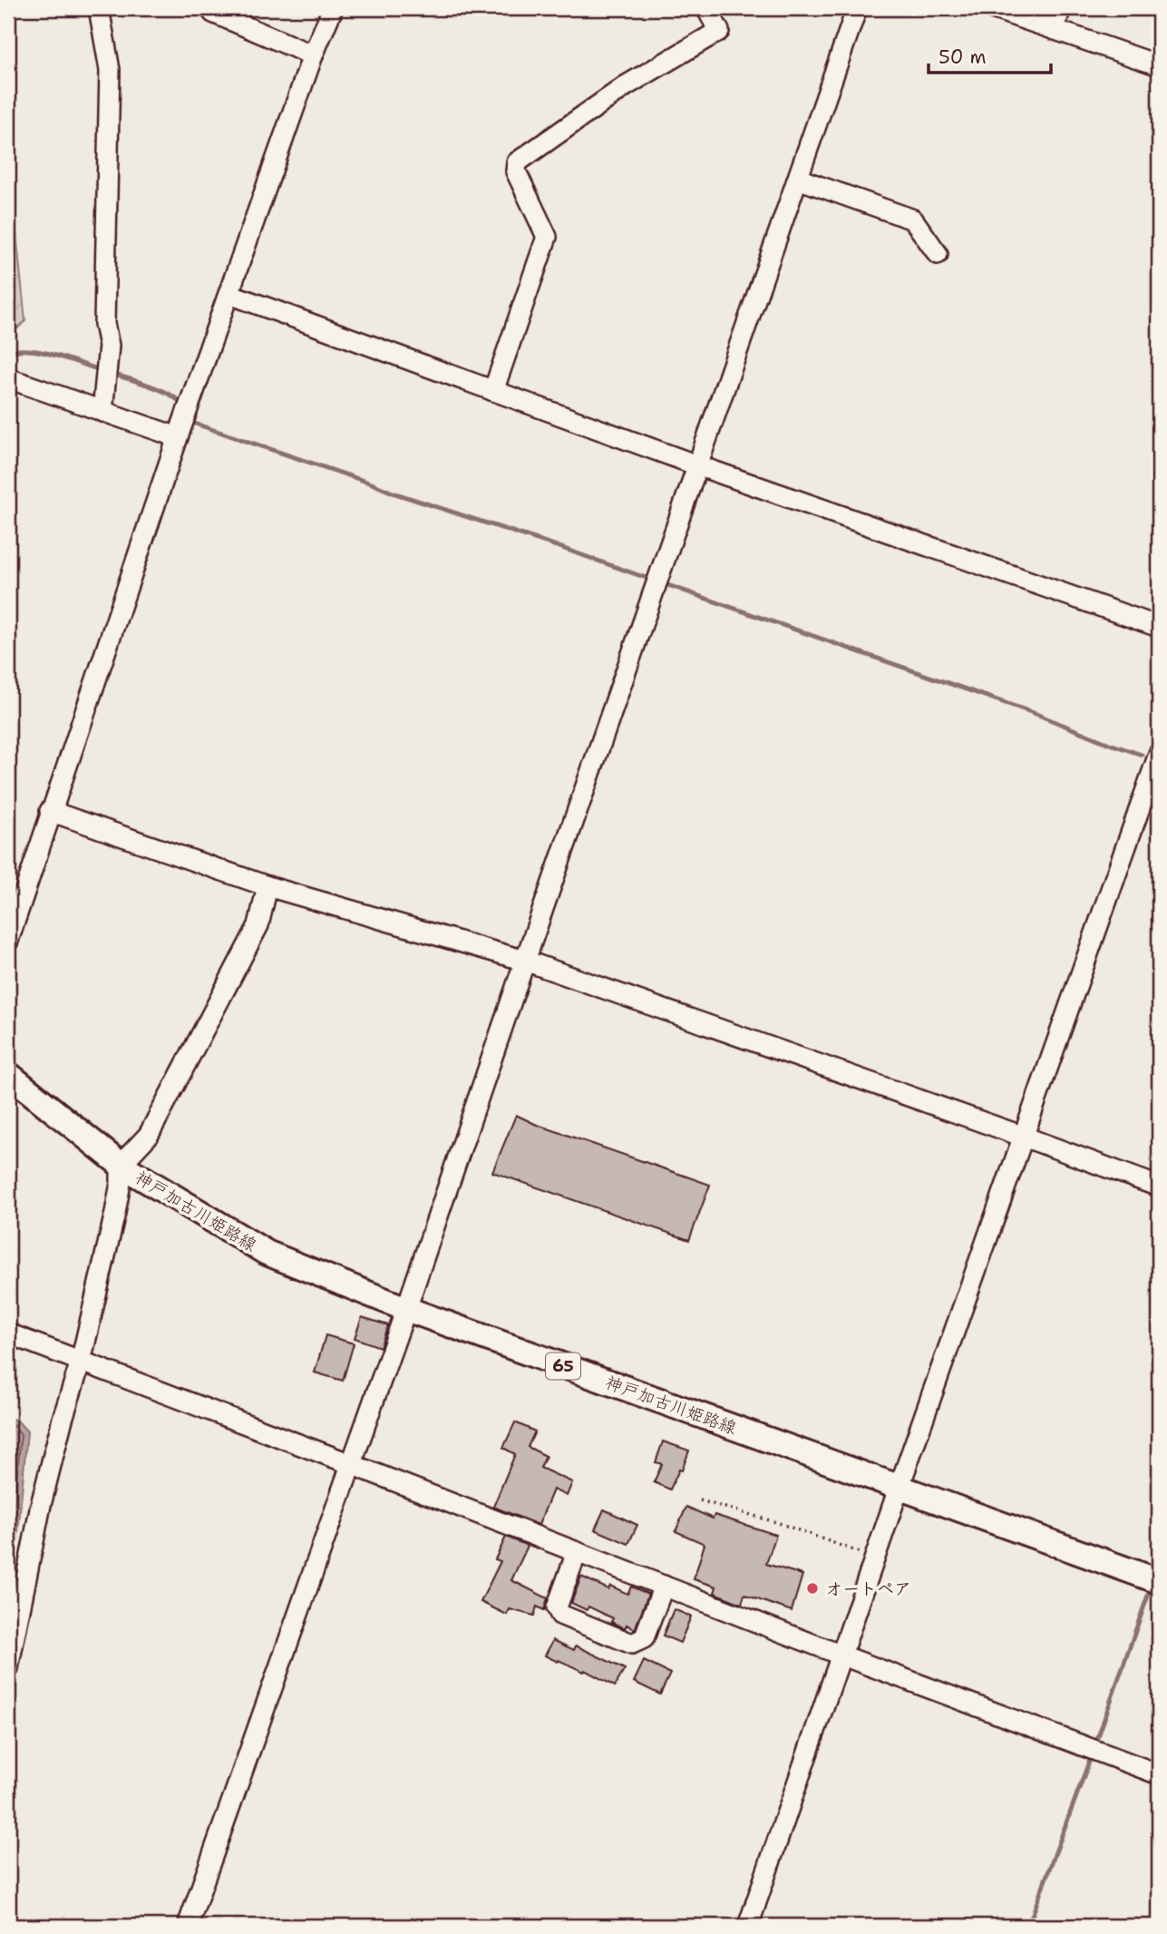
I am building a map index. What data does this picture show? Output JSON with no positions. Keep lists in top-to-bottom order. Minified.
{"streets":{"main road":["神戸加古川姫路線","65"]},"places":["オートペア"],"scale_bar":"50 m"}
